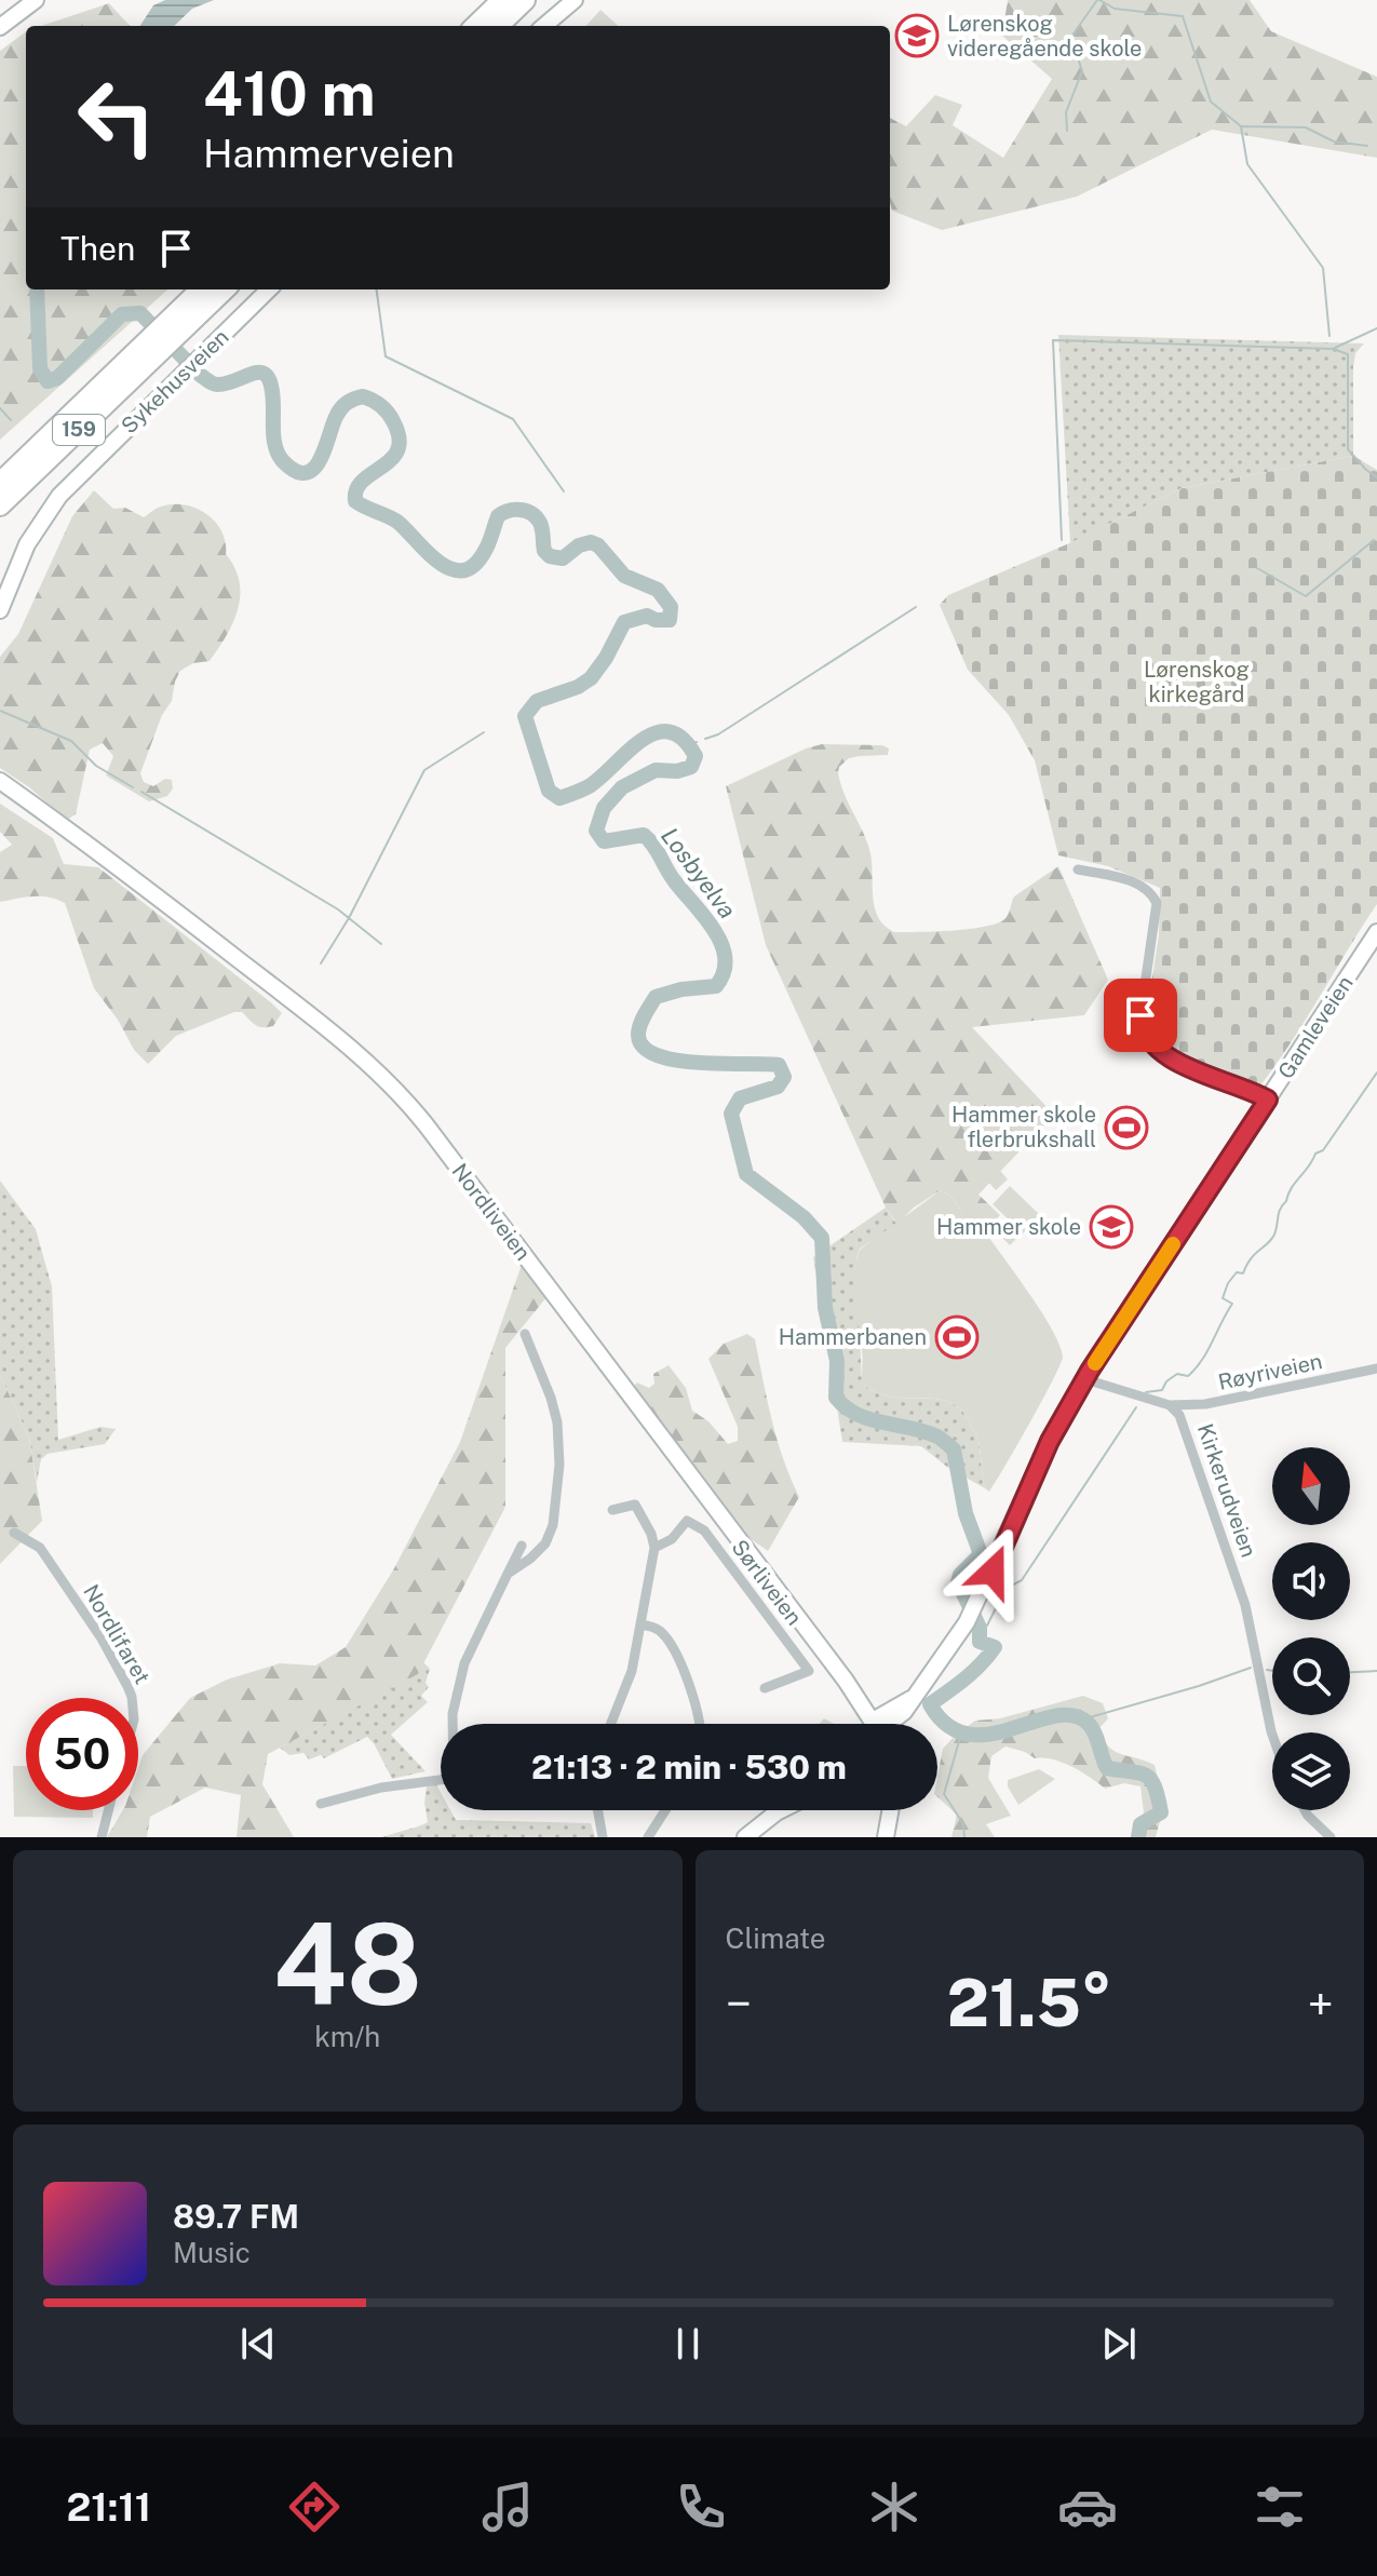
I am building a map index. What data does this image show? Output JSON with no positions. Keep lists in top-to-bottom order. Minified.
{"streets":{"highway":["159"],"main road":["Sykehusveien","Gamleveien","Nordliveien"],"street":["Røyriveien","Kirkerudveien","Sørliveien","Nordlifaret"]},"crossings":[["Røyriveien","Kirkerudveien"]],"water":["Losbyelva"],"parks":["Lørenskog kirkegård"],"places":{"school or university":["Lørenskog videregående skole","Hammer skole"],"sports":["Hammer skole flerbrukshall","Hammerbanen"]},"north":"top","page":{"turn":["410 m","Hammerveien"],"then":"Then","limit":"50","trip":"21:13 · 2 min · 530 m","tile":[["48","km/h"],"Climate"],"heat":["−","21.5°","+"],"song":["89.7 FM","Music"],"tabs":"21:11"}}
